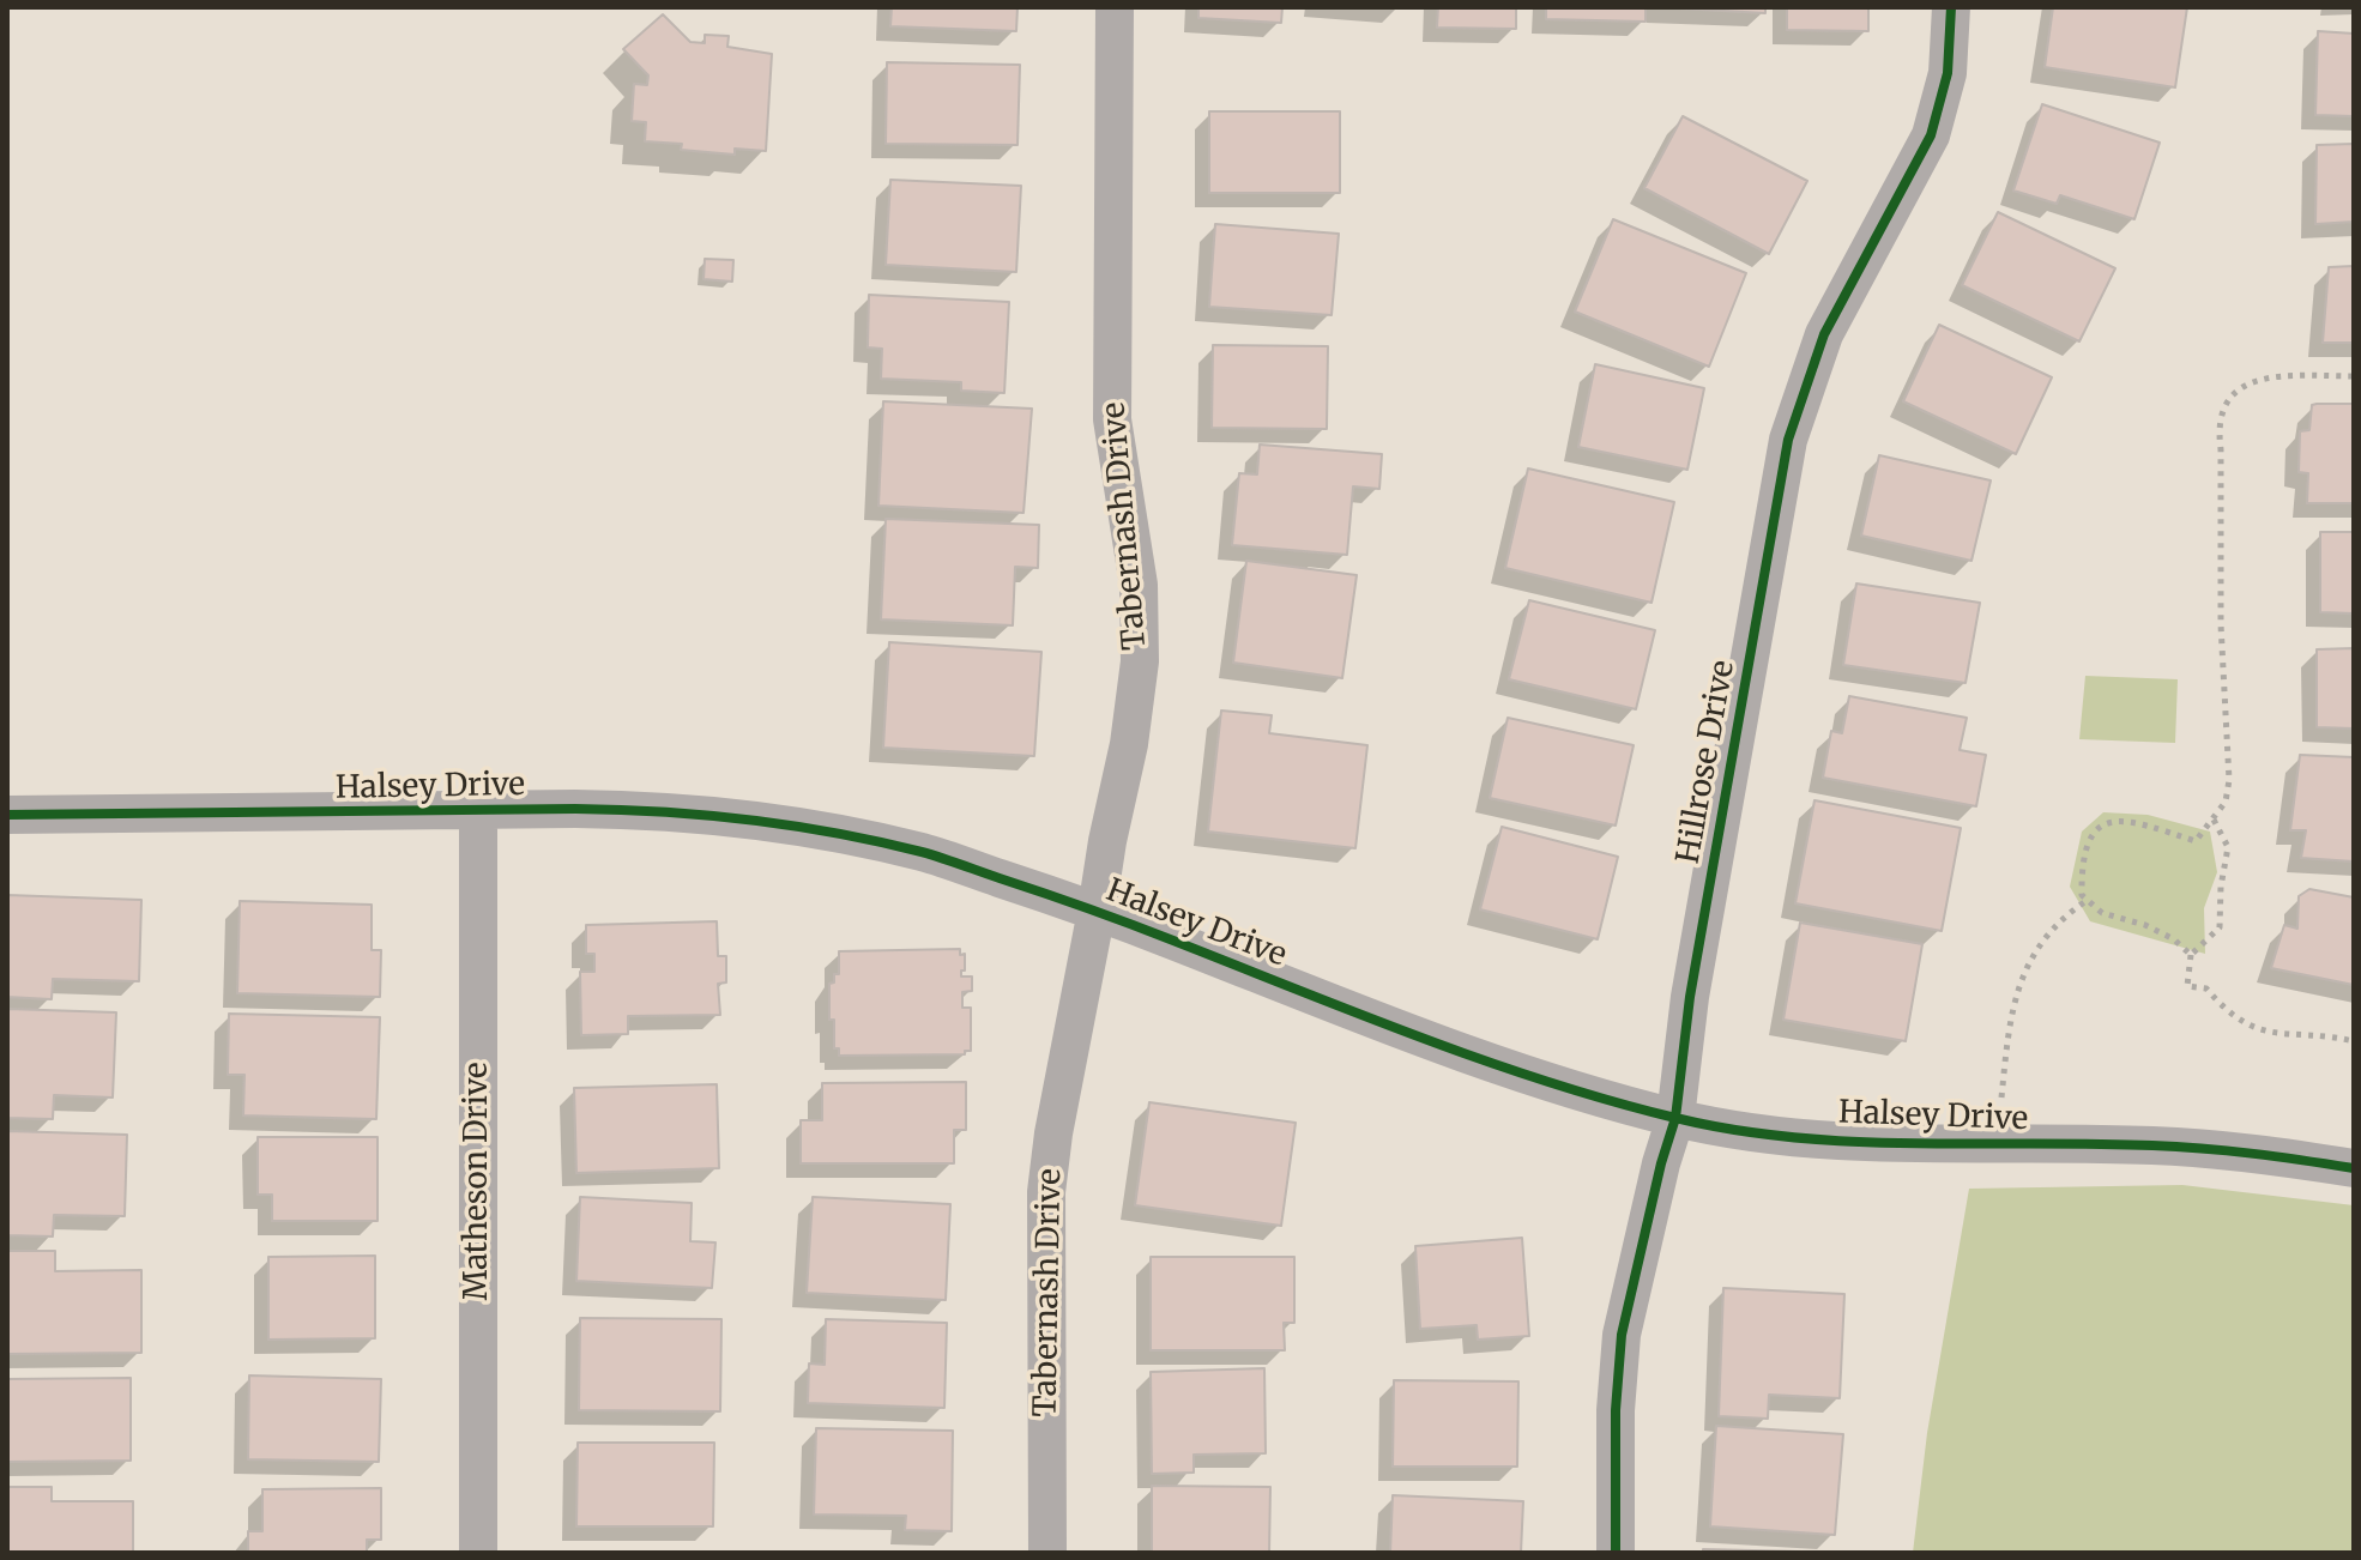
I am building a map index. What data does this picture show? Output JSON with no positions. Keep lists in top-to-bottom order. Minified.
{"streets":{"street":["Tabernash Drive","Hillrose Drive","Halsey Drive","Matheson Drive"]},"crossings":[["Tabernash Drive","Halsey Drive"],["Hillrose Drive","Halsey Drive"],["Halsey Drive","Matheson Drive"]]}
